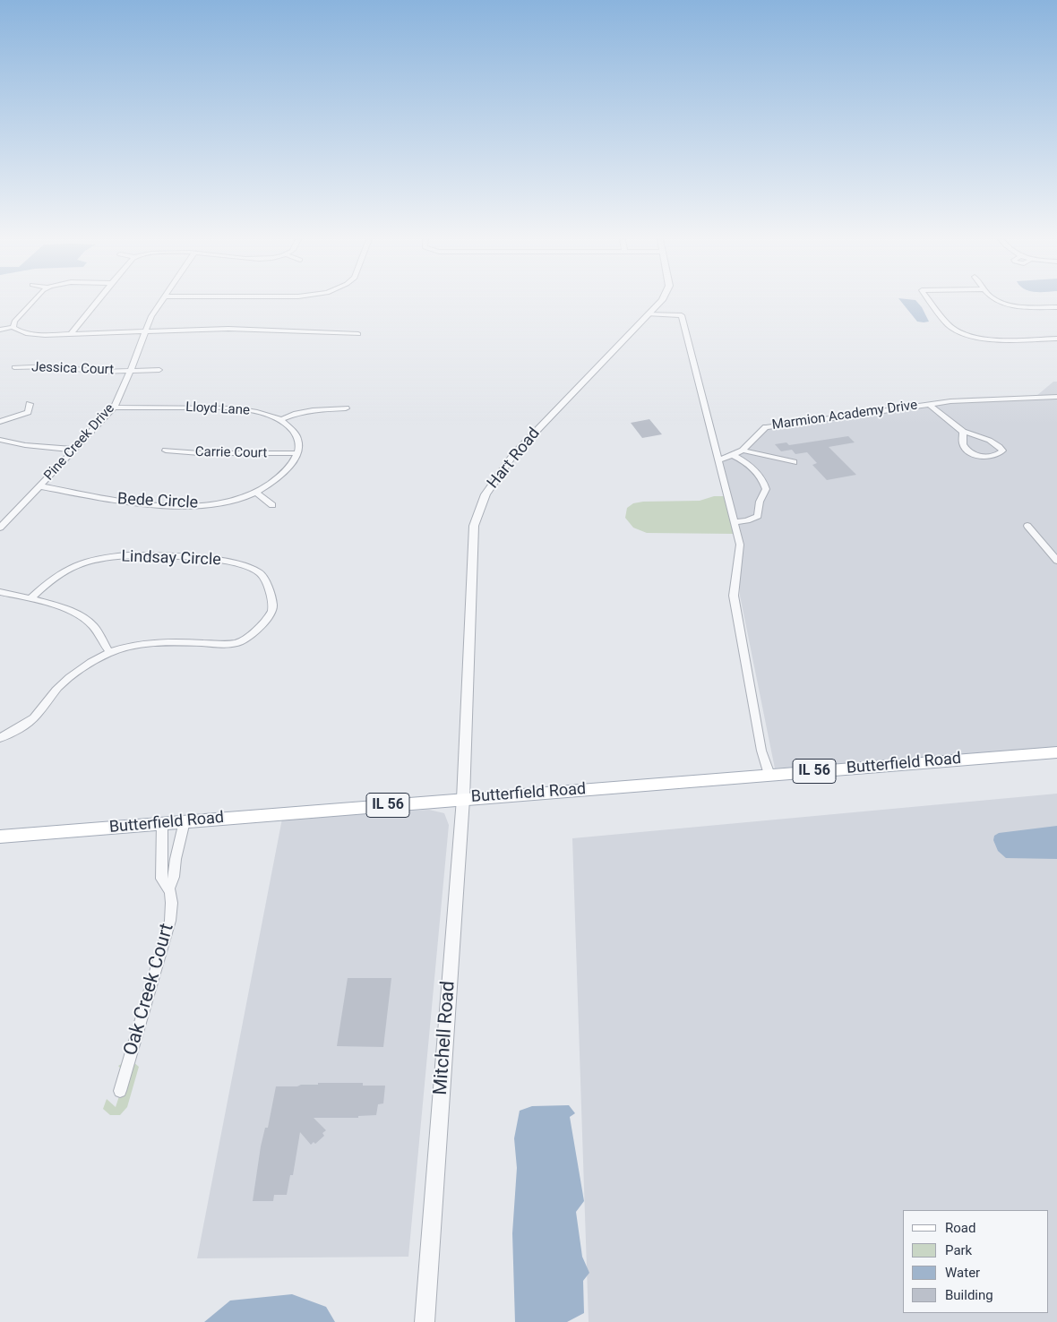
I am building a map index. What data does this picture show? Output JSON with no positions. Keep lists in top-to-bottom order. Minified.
{"streets":{"main road":["Butterfield Road","IL 56"],"street":["Jessica Court","Lloyd Lane","Marmion Academy Drive","Pine Creek Drive","Carrie Court","Hart Road","Bede Circle","Lindsay Circle","Oak Creek Court","Mitchell Road"]},"crossings":[["Jessica Court","Pine Creek Drive"],["Lloyd Lane","Pine Creek Drive"],["Pine Creek Drive","Bede Circle"],["Carrie Court","Bede Circle"],["Hart Road","Mitchell Road"],["Butterfield Road","Oak Creek Court"],["Butterfield Road","Mitchell Road"]],"legend":["Road","Park","Water","Building"]}
